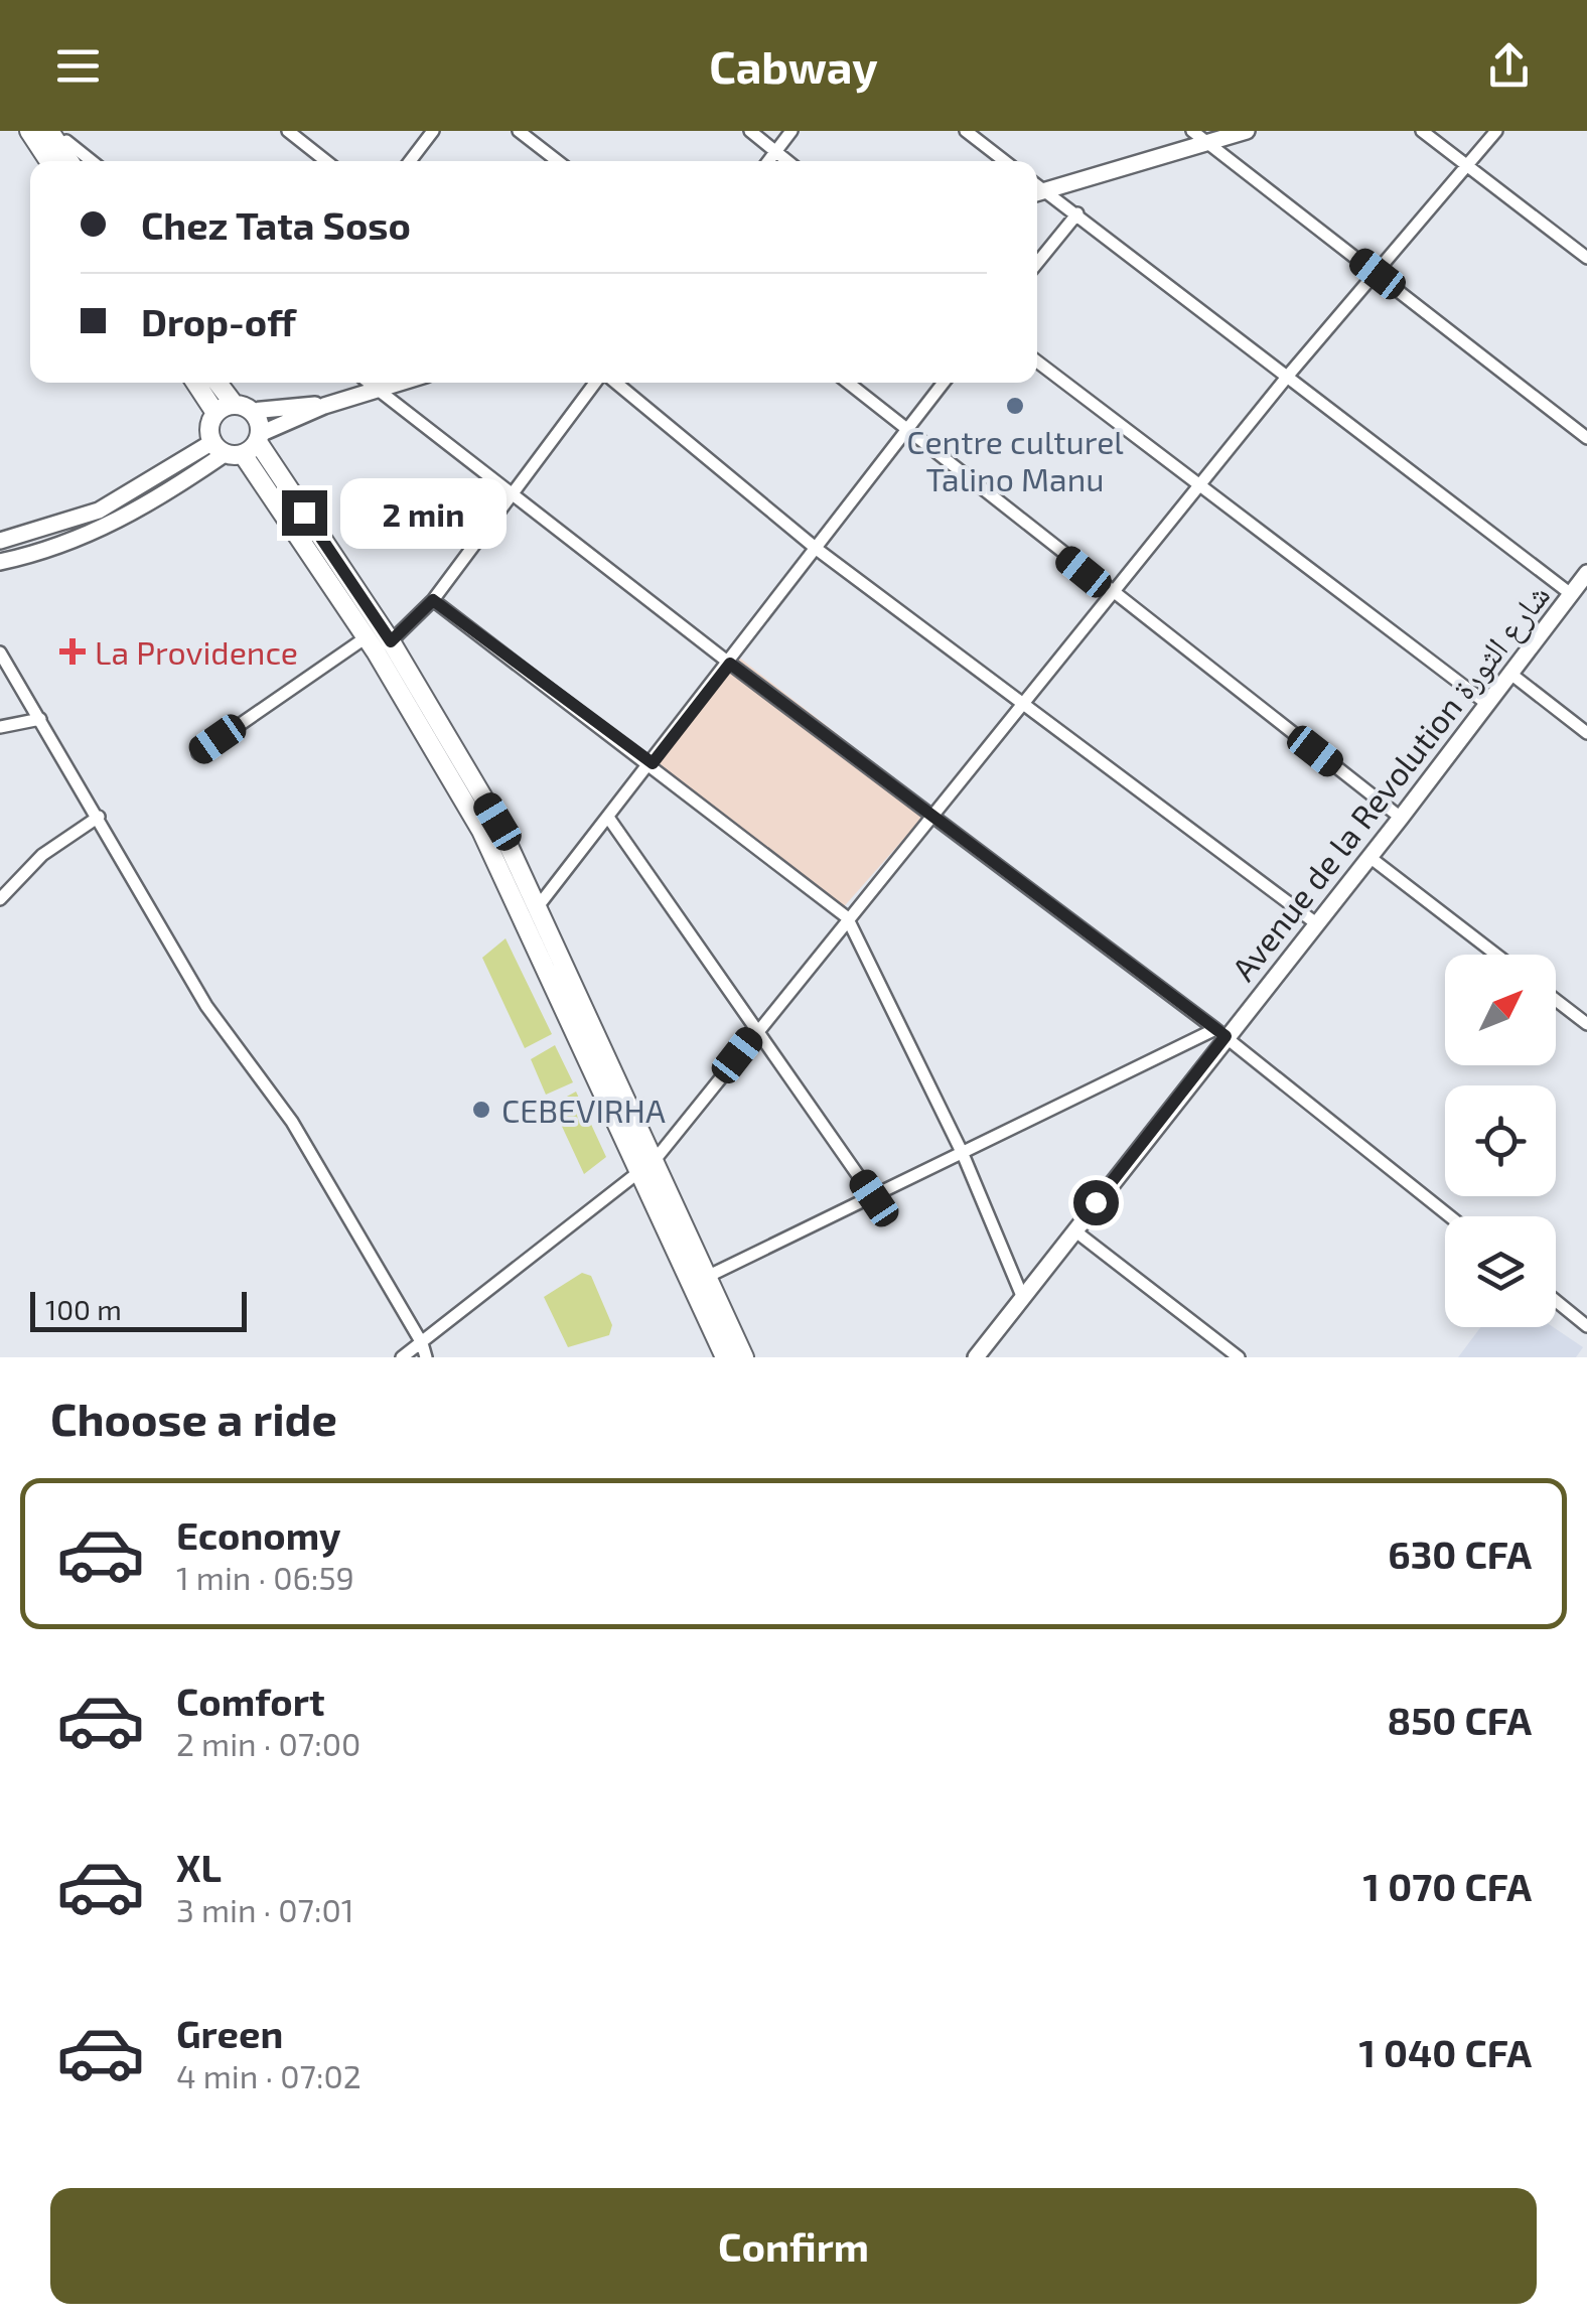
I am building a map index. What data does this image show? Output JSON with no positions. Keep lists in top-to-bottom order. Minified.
{"streets":{"street":["Avenue de la Revolution شارع الثورة"]},"places":{"other":["Centre culturel Talino Manu","CEBEVIRHA"],"health":["La Providence"]},"scale_bar":"100 m","north":"top right","page":{"header":"Cabway","banner":["Chez Tata Soso","Drop-off"],"bubble":"2 min","scale":"100 m","heading":"Choose a ride","list":[{"name":"Economy","note":"1 min · 06:59","value":"630 CFA"},{"name":"Comfort","note":"2 min · 07:00","value":"850 CFA"},{"name":"XL","note":"3 min · 07:01","value":"1 070 CFA"},{"name":"Green","note":"4 min · 07:02","value":"1 040 CFA"}],"buttons":"Confirm"}}
